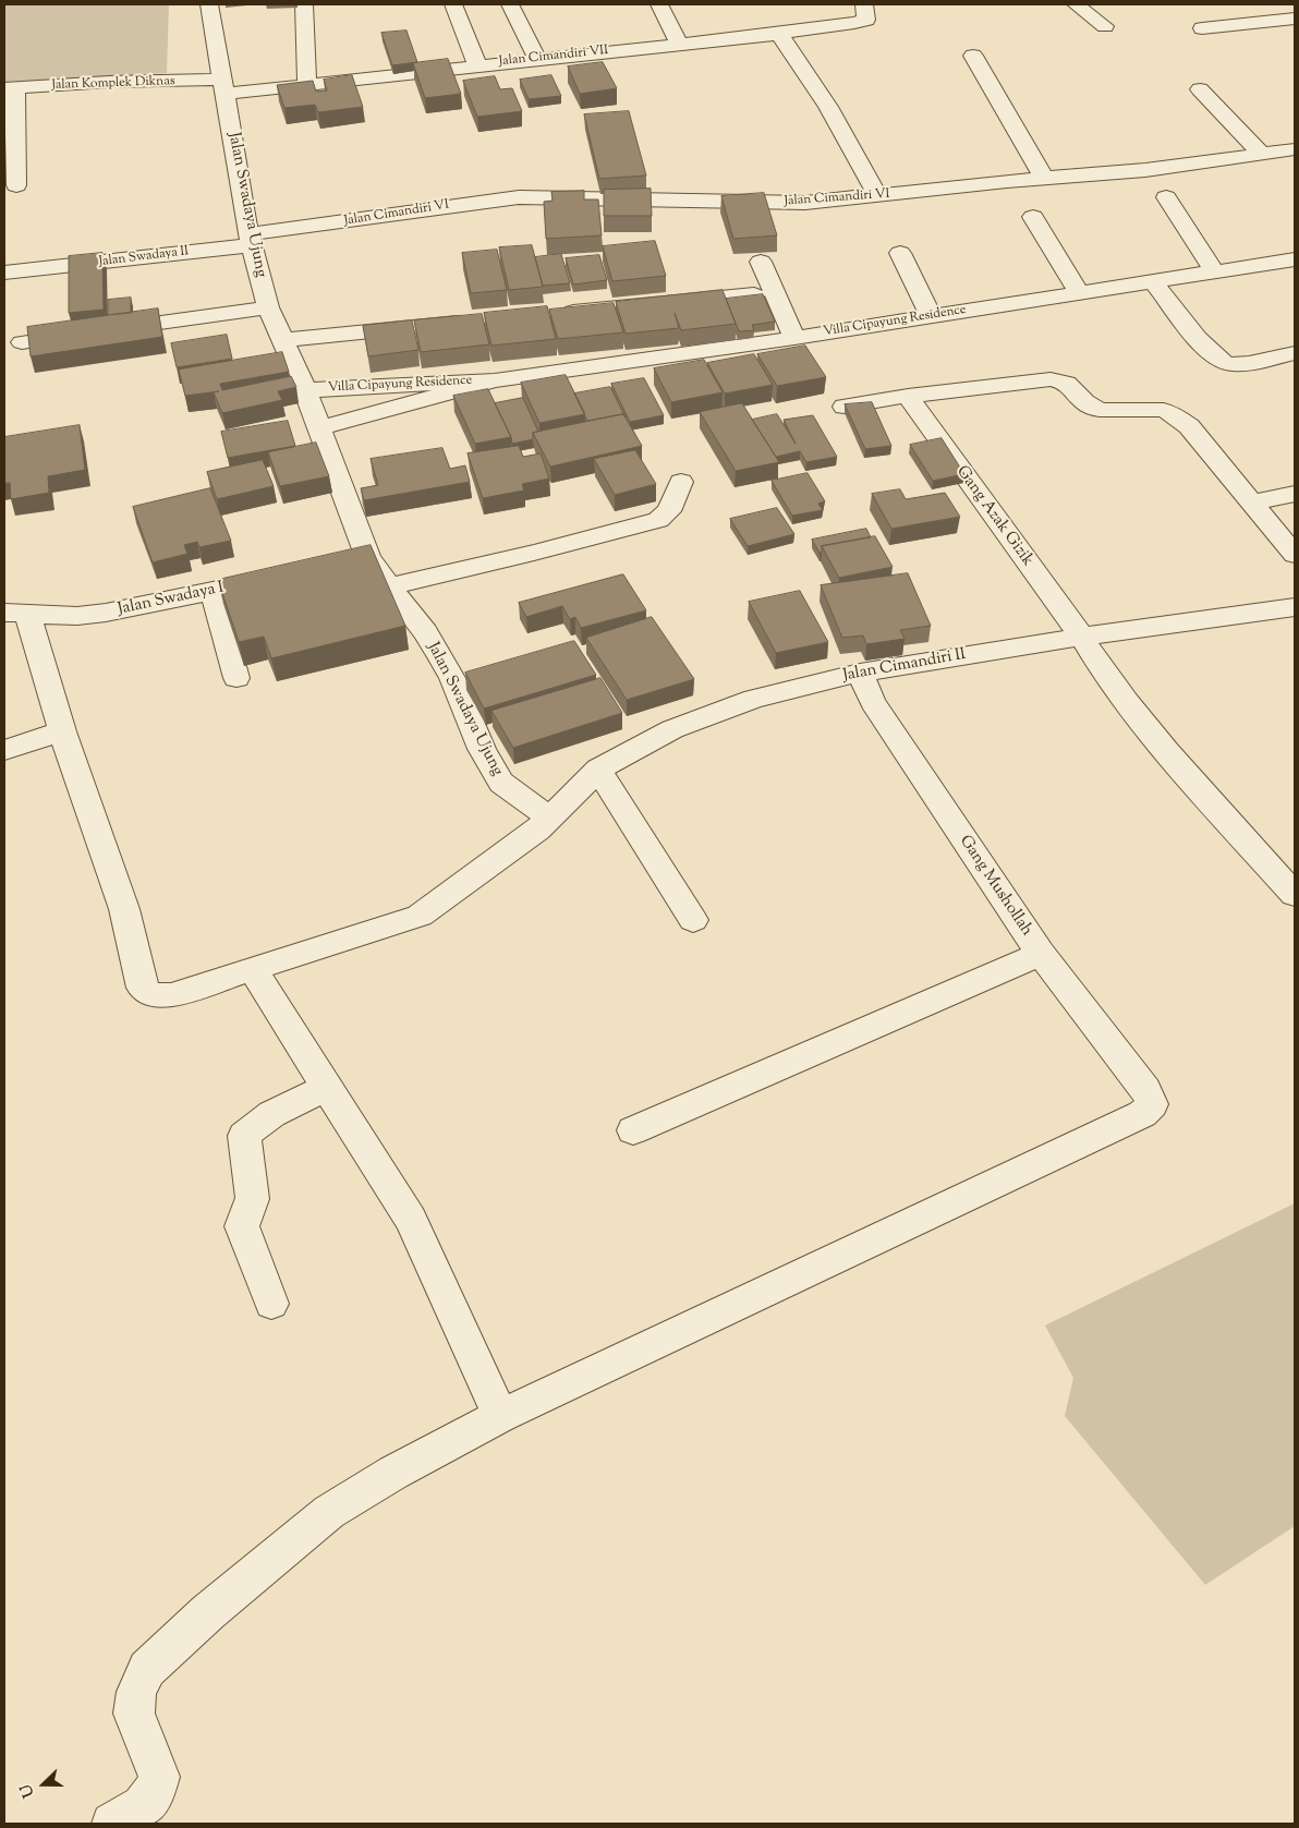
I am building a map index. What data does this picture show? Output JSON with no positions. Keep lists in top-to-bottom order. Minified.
{"streets":{"street":["Jalan Cimandiri VII","Jalan Komplek Diknas","Jalan Cimandiri VI","Jalan Swadaya Ujung","Jalan Swadaya II","Villa Cipayung Residence","Gang Azak Gizik","Jalan Swadaya I","Jalan Cimandiri II","Gang Mushollah"]},"crossings":[["Jalan Cimandiri VII","Jalan Komplek Diknas"],["Jalan Cimandiri VII","Jalan Swadaya Ujung"],["Jalan Komplek Diknas","Jalan Swadaya Ujung"],["Jalan Cimandiri VI","Jalan Swadaya Ujung"],["Jalan Cimandiri VI","Jalan Swadaya II"],["Jalan Swadaya Ujung","Jalan Swadaya II"],["Jalan Swadaya Ujung","Villa Cipayung Residence"],["Jalan Swadaya Ujung","Jalan Cimandiri II"],["Gang Azak Gizik","Jalan Cimandiri II"],["Jalan Cimandiri II","Gang Mushollah"]],"north":"left"}
